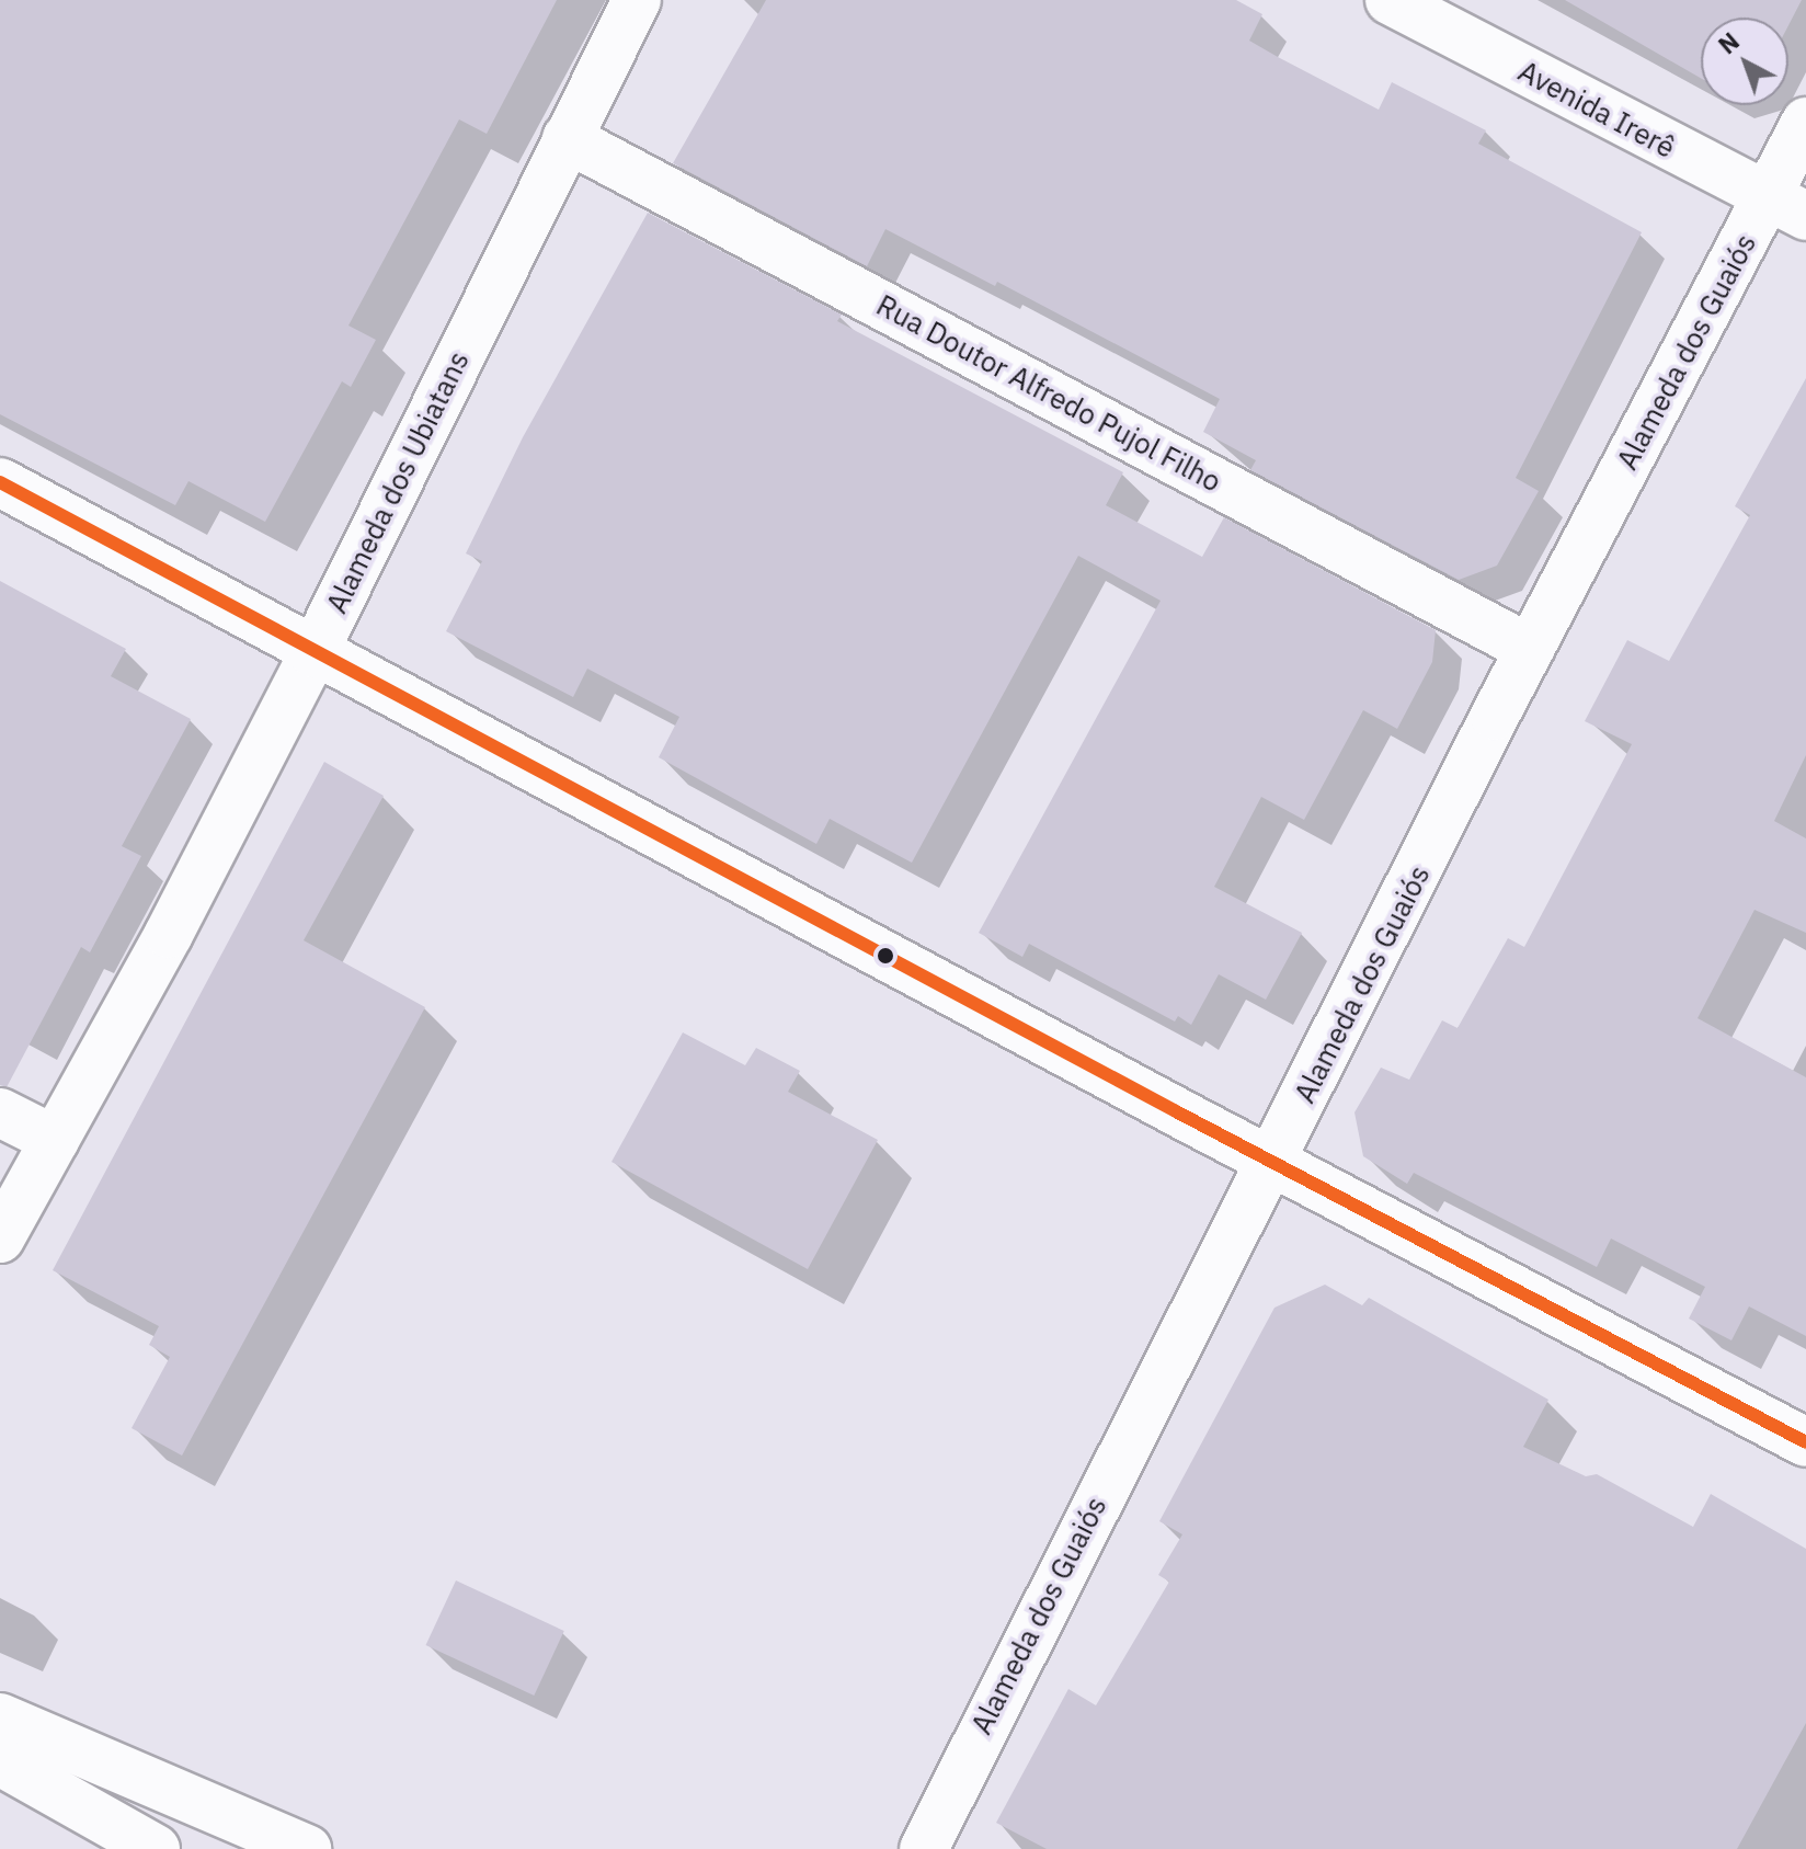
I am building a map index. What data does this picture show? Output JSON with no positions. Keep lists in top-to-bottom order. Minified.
{"streets":{"main road":["Avenida Irerê","Alameda dos Guaiós","Rua Doutor Alfredo Pujol Filho","Alameda dos Ubiatans"]},"crossings":[["Avenida Irerê","Alameda dos Guaiós"],["Alameda dos Guaiós","Rua Doutor Alfredo Pujol Filho"],["Rua Doutor Alfredo Pujol Filho","Alameda dos Ubiatans"]],"north":"top left"}
